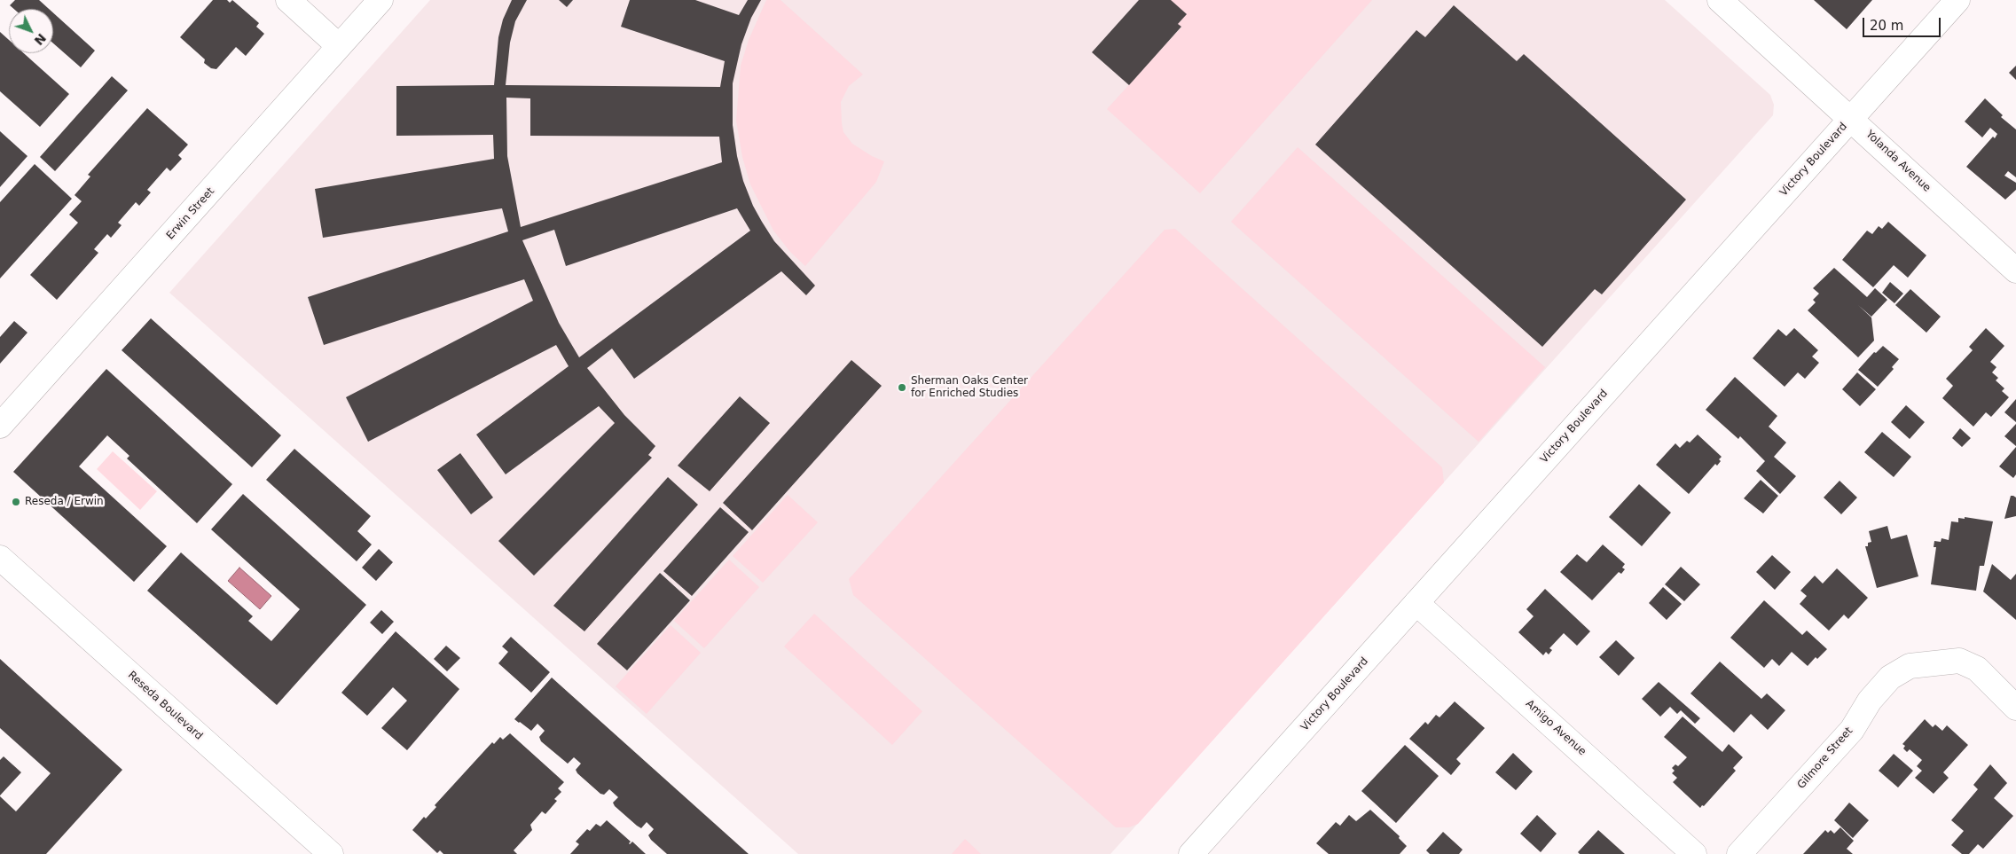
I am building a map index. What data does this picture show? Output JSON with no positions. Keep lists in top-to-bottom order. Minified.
{"streets":{"street":["Victory Boulevard","Yolanda Avenue","Erwin Street","Reseda Boulevard","Amigo Avenue","Gilmore Street"]},"crossings":[["Victory Boulevard","Yolanda Avenue"],["Victory Boulevard","Amigo Avenue"]],"places":["Sherman Oaks Center for Enriched Studies","Reseda / Erwin"],"scale_bar":"20 m","north":"bottom right"}
